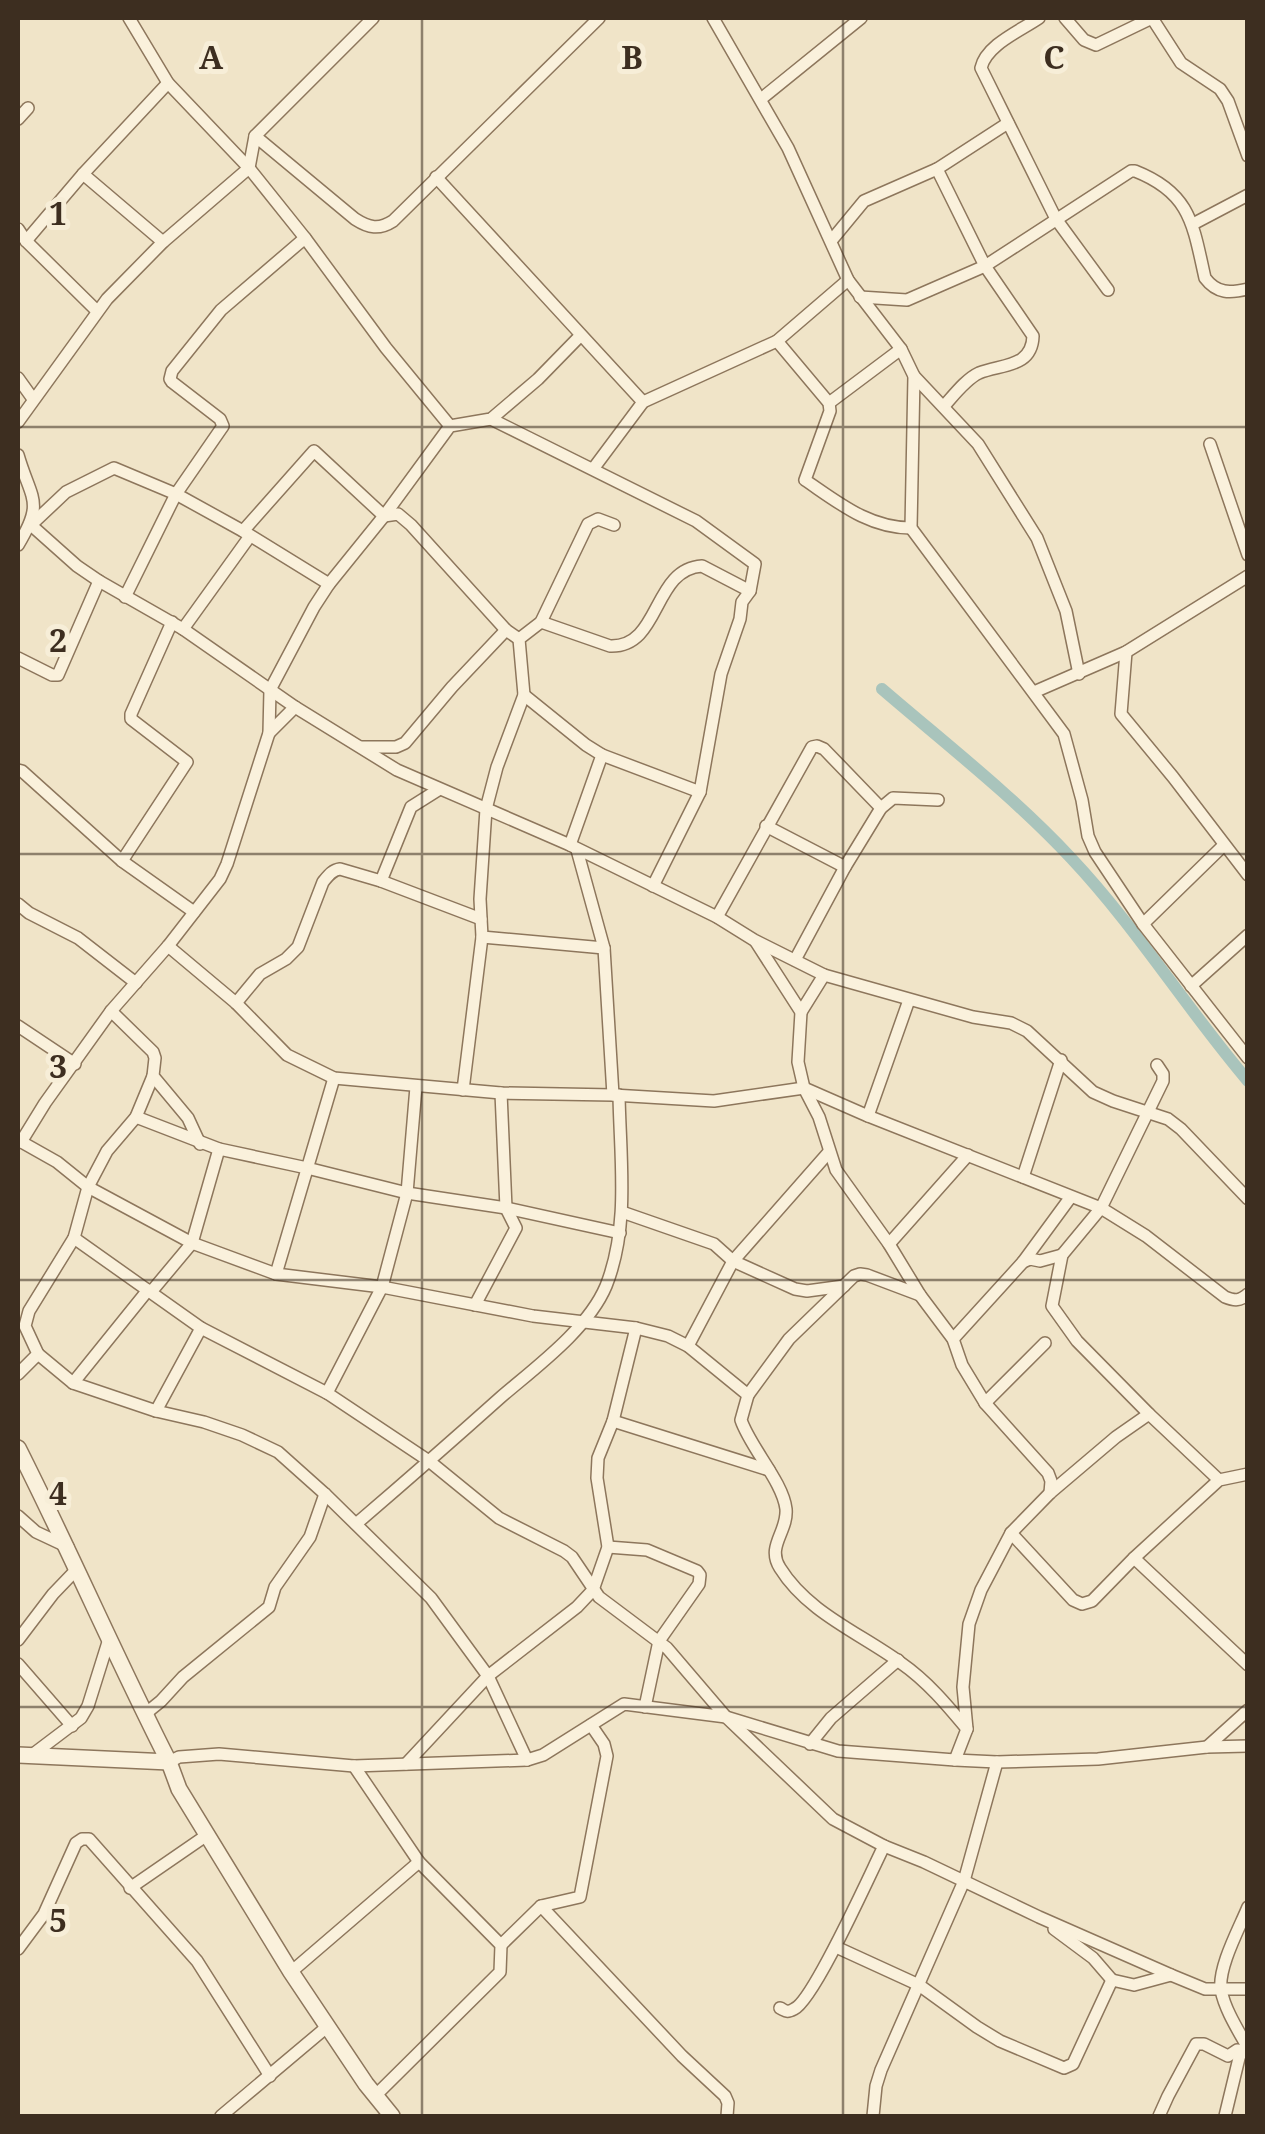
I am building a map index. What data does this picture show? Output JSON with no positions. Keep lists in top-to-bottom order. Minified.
{"grid":{"columns":["A","B","C"],"rows":["1","2","3","4","5"]}}
